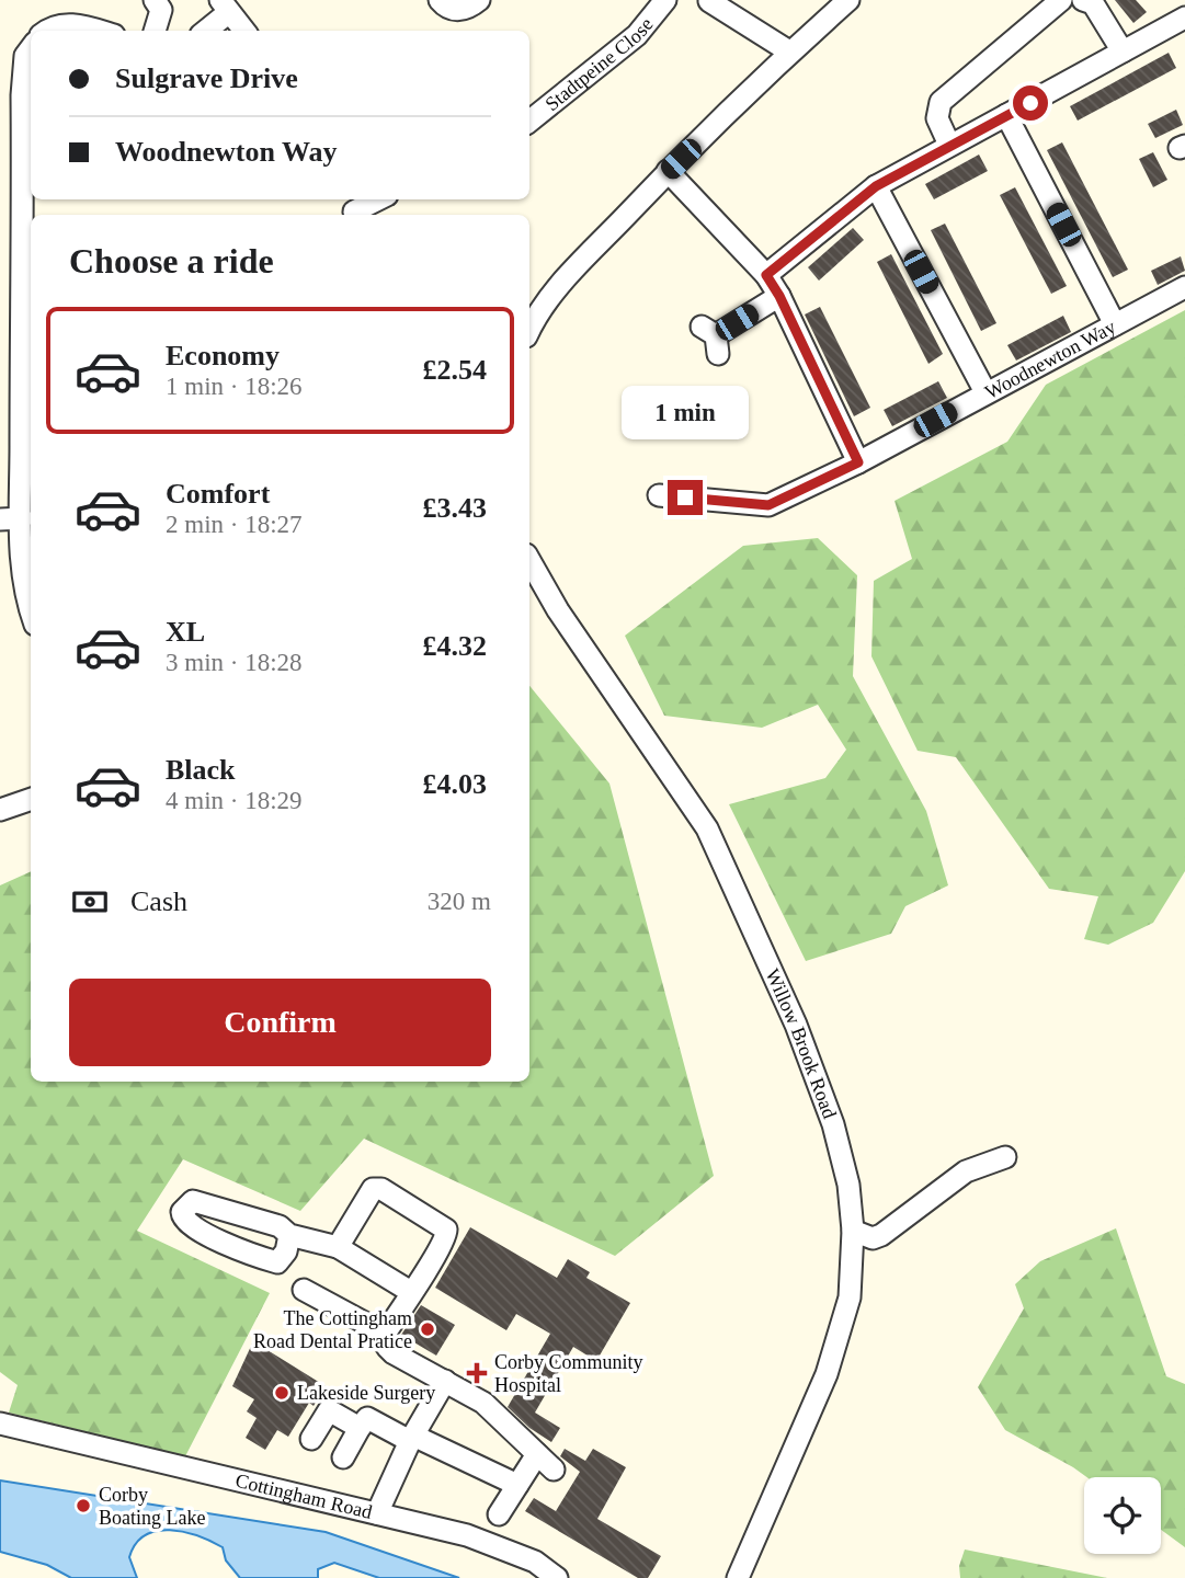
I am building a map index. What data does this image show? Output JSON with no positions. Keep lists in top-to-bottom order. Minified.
{"streets":{"street":["Stadtpeine Close","Woodnewton Way","Willow Brook Road","Cottingham Road"]},"places":{"other":["The Cottingham Road Dental Pratice","Lakeside Surgery","Corby Boating Lake"],"health":["Corby Community Hospital"]},"page":{"banner":["Sulgrave Drive","Woodnewton Way"],"heading":"Choose a ride","list":[{"name":"Economy","note":"1 min · 18:26","value":"£2.54"},{"name":"Comfort","note":"2 min · 18:27","value":"£3.43"},{"name":"XL","note":"3 min · 18:28","value":"£4.32"},{"name":"Black","note":"4 min · 18:29","value":"£4.03"}],"bubble":"1 min","pay":["Cash","320 m"],"buttons":"Confirm"}}
